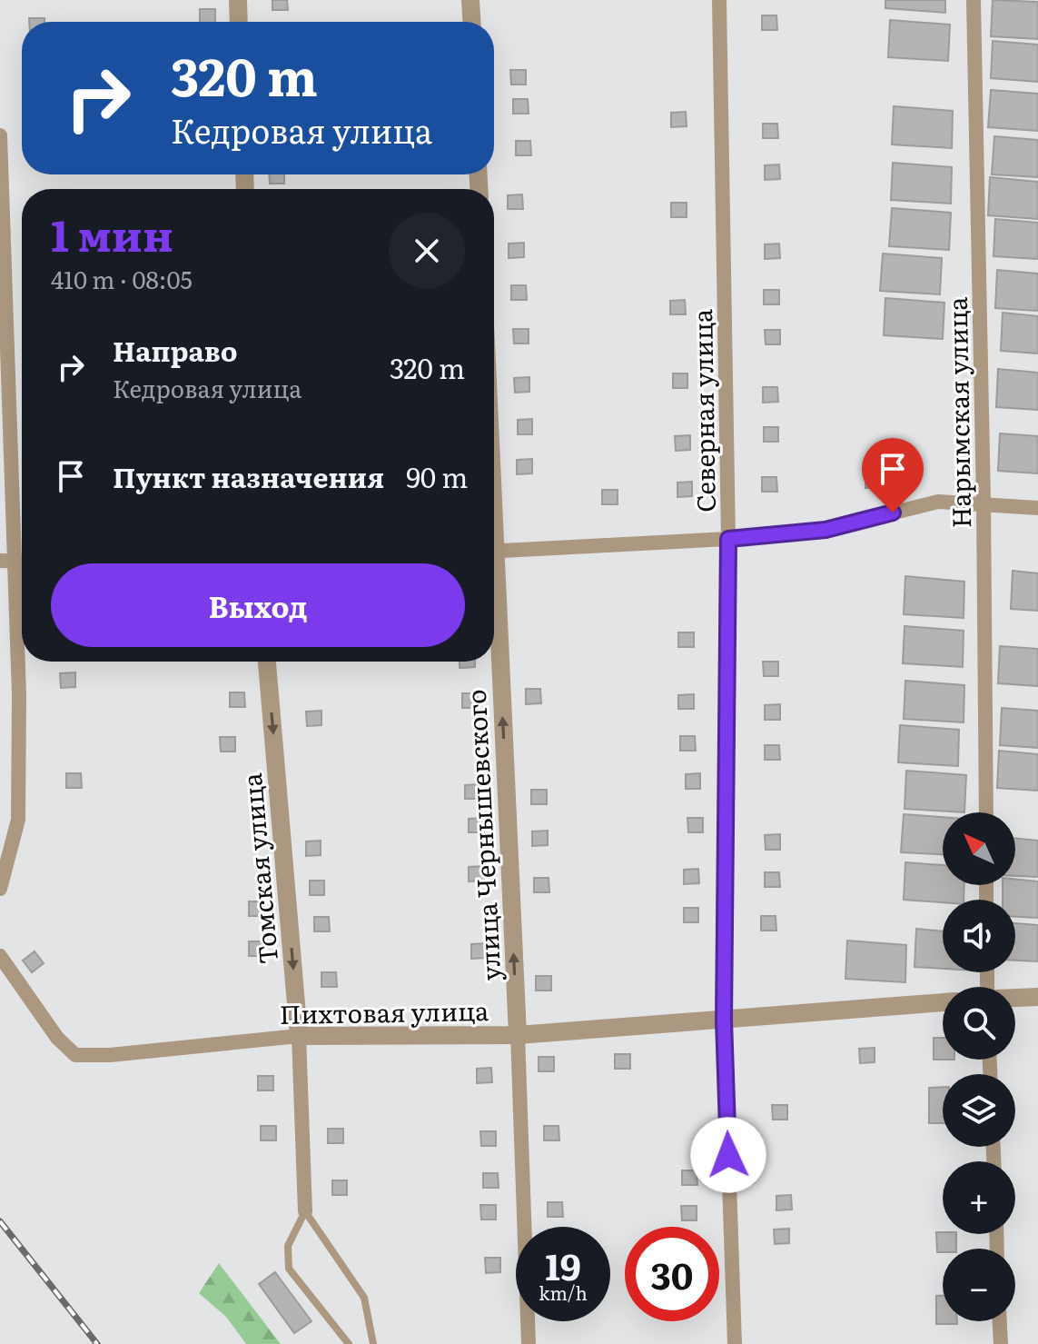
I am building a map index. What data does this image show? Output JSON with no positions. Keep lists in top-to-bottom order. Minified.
{"streets":{"street":["Северная улица","Нарымская улица","улица Чернышевского","Томская улица","Пихтовая улица"]},"crossings":[["Северная улица","Пихтовая улица"],["улица Чернышевского","Пихтовая улица"],["Томская улица","Пихтовая улица"]],"one_way":["улица Чернышевского","Томская улица"],"north":"top left","page":{"turn":["320 m","Кедровая улица"],"heading":["1 мин","410 m · 08:05"],"list":[{"name":"Направо","note":"Кедровая улица","value":"320 m"},{"name":"Пункт назначения","value":"90 m"}],"buttons":"Выход","map_buttons":["+","−"],"speed":"19 km/h","limit":"30"}}
